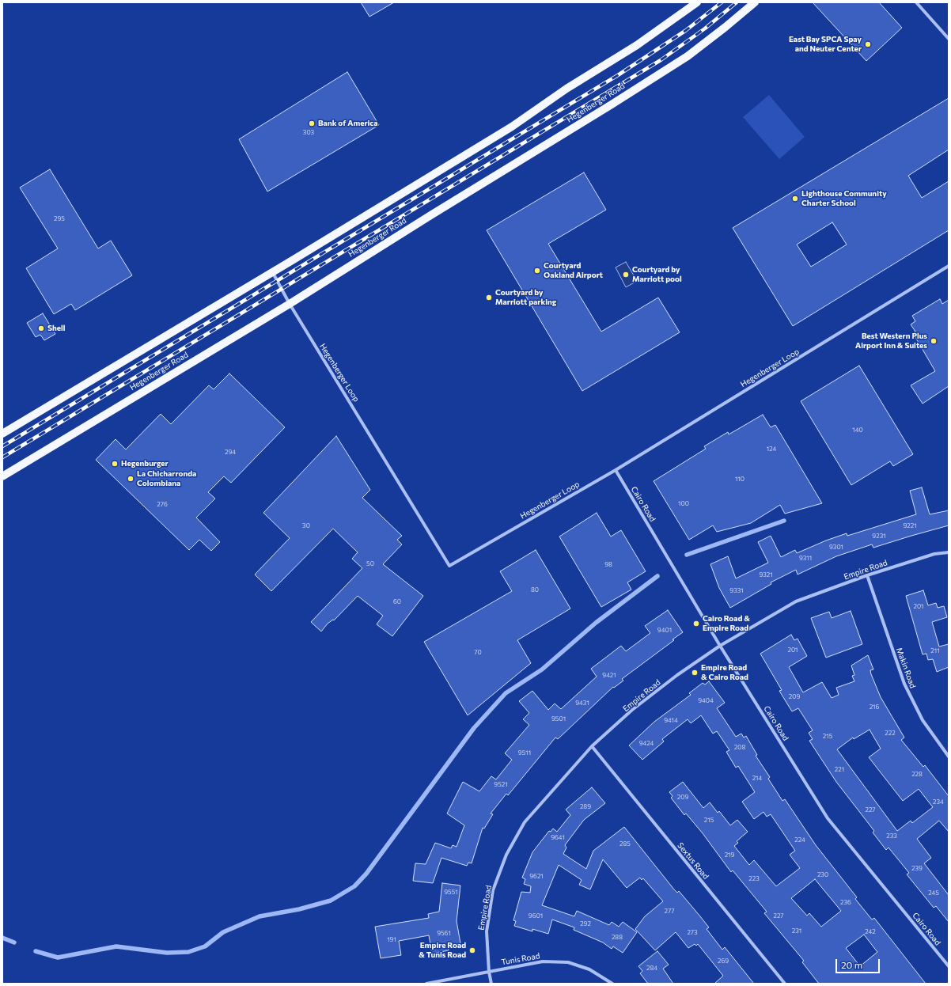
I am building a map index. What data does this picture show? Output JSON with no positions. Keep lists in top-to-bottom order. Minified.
{"streets":{"main road":["Hegenberger Road"],"street":["Hegenberger Loop","Cairo Road","Empire Road","Makin Road","Sextus Road","Tunis Road"]},"crossings":[["Hegenberger Road","Hegenberger Loop"],["Hegenberger Loop","Cairo Road"],["Cairo Road","Empire Road"],["Empire Road","Makin Road"],["Empire Road","Sextus Road"],["Empire Road","Tunis Road"]],"places":["East Bay SPCA Spay and Neuter Center","Bank of America","Lighthouse Community Charter School","Courtyard Oakland Airport","Courtyard by Marriott pool","Courtyard by Marriott parking","Shell","Best Western Plus Airport Inn & Suites","Hegenburger","La Chicharronda Colombiana","Cairo Road & Empire Road","Empire Road & Cairo Road","Empire Road & Tunis Road"],"house_numbers":["303","295","140","124","294","110","100","276","30","9221","9231","9301","9311","50","98","9321","80","9331","60","201","9401","201","211","70","9421","209","9404","9431","216","9501","9414","222","215","9424","208","9511","221","228","214","9521","209","234","289","227","215","233","9641","224","285","219","239","230","9621","223","9551","245","236","277","9601","227","292","231","242","273","9561","288","191","269","284"],"scale_bar":"20 m"}
